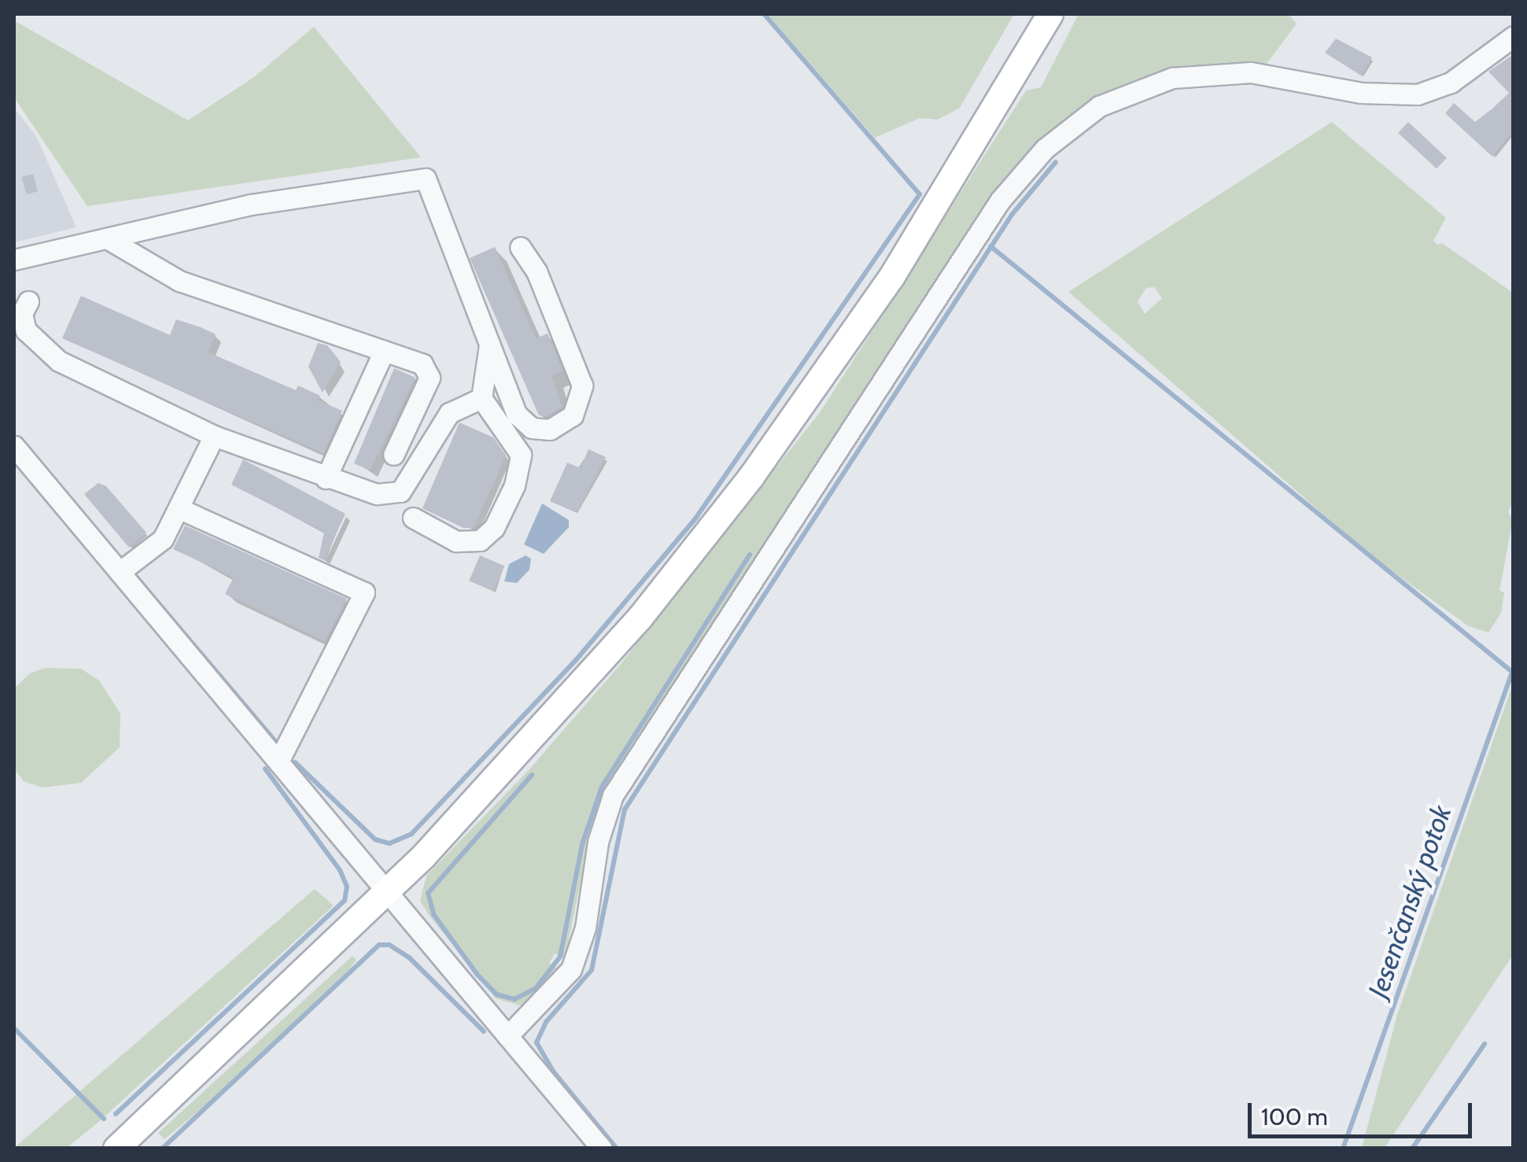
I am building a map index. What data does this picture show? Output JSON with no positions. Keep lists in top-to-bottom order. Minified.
{"water":["Jesenčanský potok"],"scale_bar":"100 m"}
